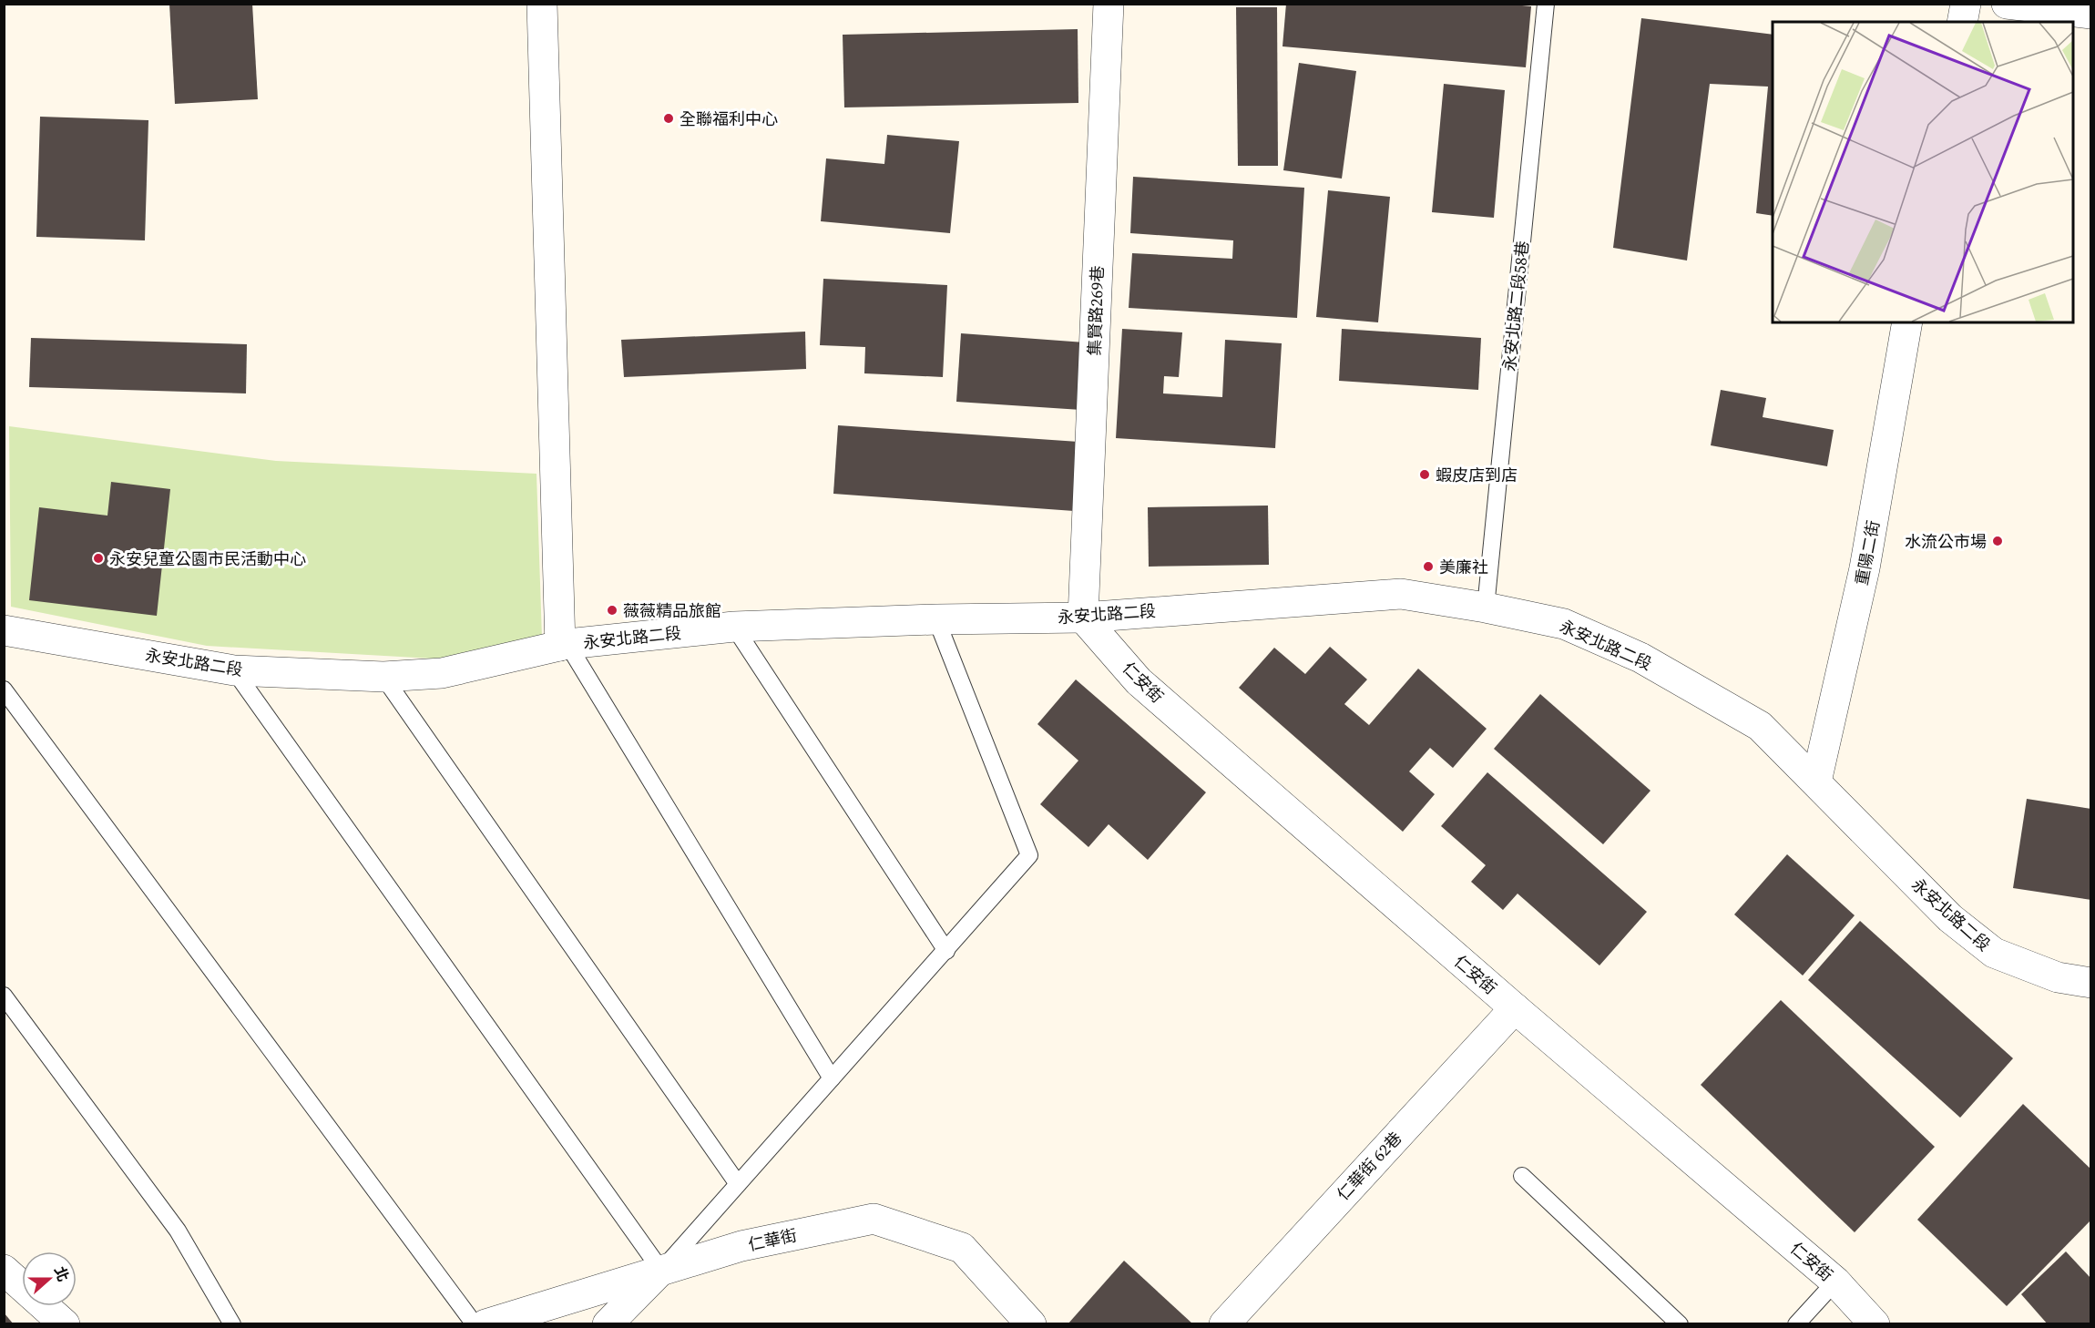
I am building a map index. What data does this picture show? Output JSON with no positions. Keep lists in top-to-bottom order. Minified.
{"streets":{"street":["集賢路269巷","重陽二街","永安北路二段","仁安街","仁華街 62巷","仁華街"],"lane":["永安北路二段58巷"]},"crossings":[["永安北路二段58巷","永安北路二段"],["集賢路269巷","永安北路二段"],["集賢路269巷","仁安街"],["重陽二街","永安北路二段"],["永安北路二段","仁安街"],["仁安街","仁華街 62巷"]],"places":["全聯福利中心","蝦皮店到店","水流公市場","永安兒童公園市民活動中心","美廉社","薇薇精品旅館"],"north":"right"}
